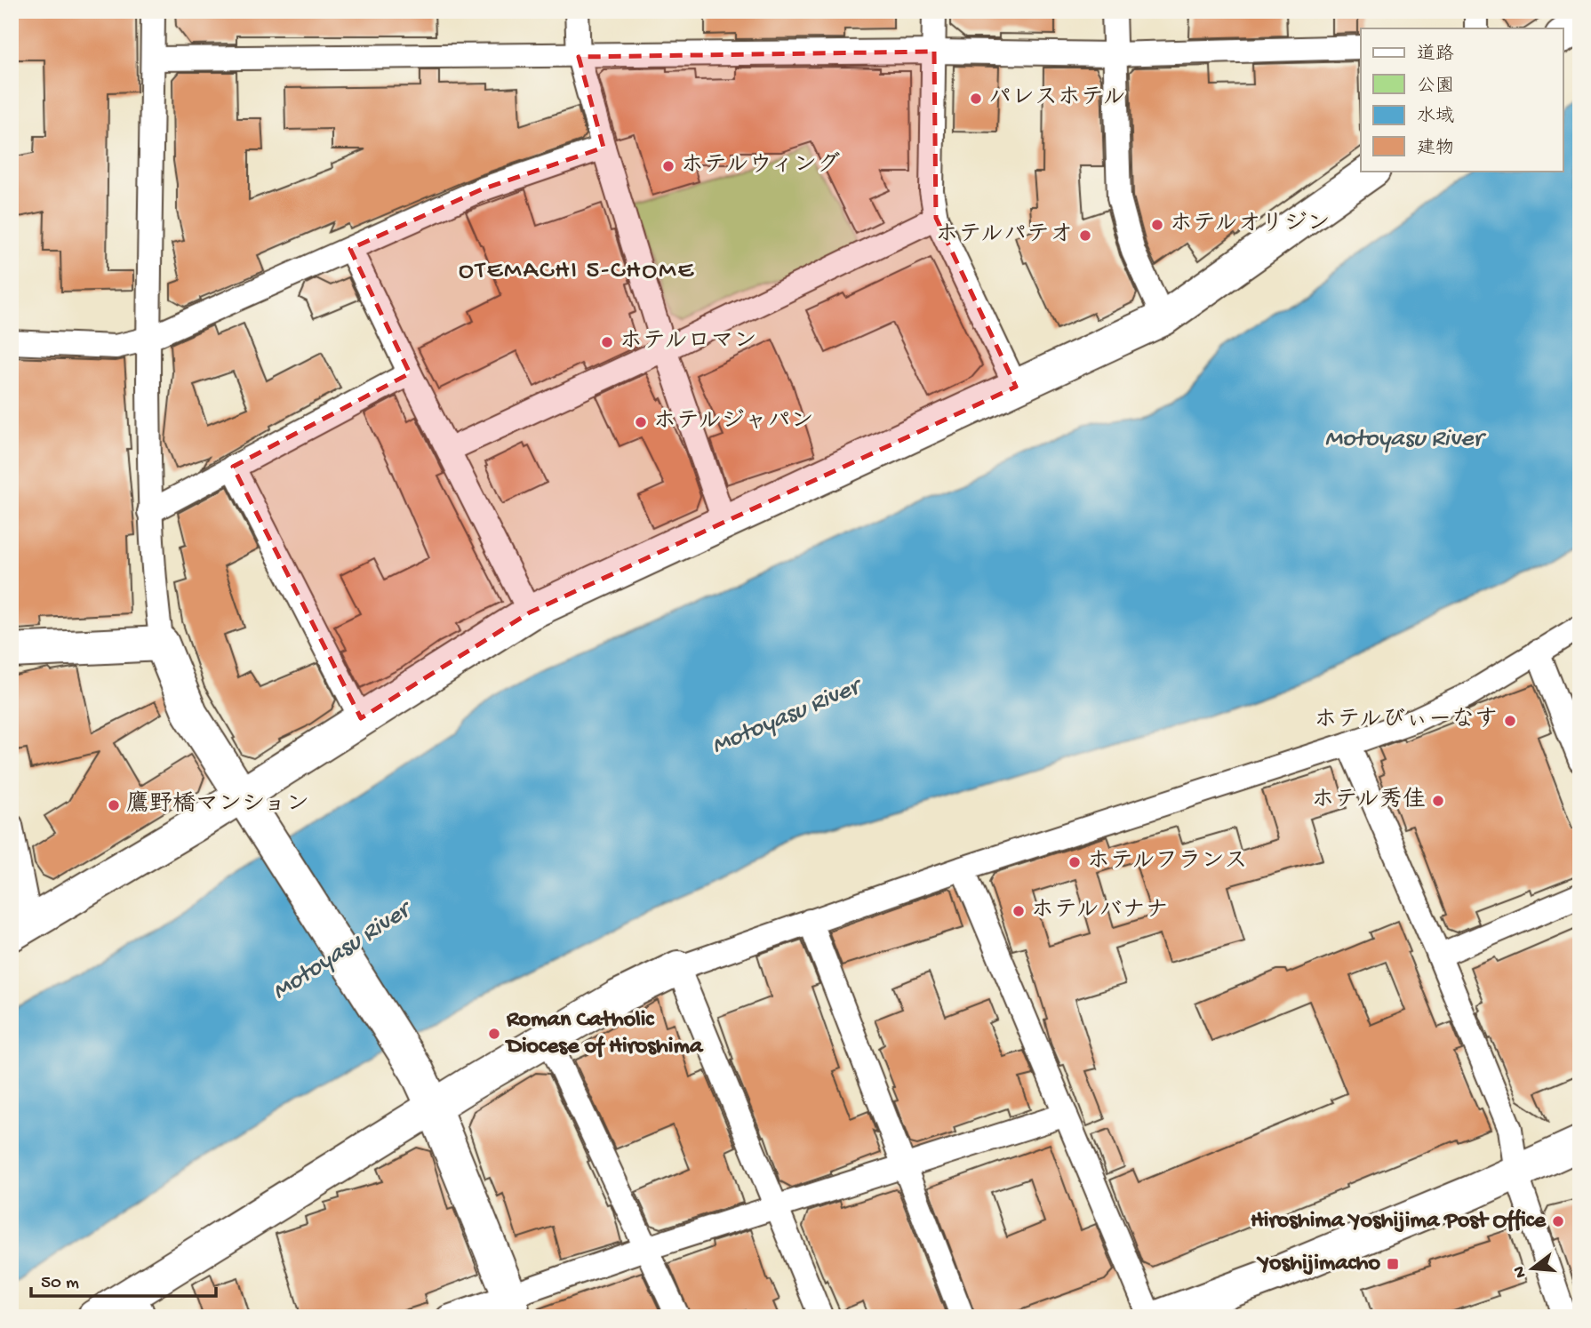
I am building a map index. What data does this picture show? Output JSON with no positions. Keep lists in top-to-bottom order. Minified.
{"districts":["OTEMACHI 5-CHOME"],"water":["Motoyasu River"],"places":{"other":["パレスホテル","ホテルウィング","ホテルオリジン","ホテルパテオ","ホテルロマン","ホテルジャパン","ホテルびぃーなす","ホテル秀佳","鷹野橋マンション","ホテルフランス","ホテルバナナ","Roman Catholic Diocese of Hiroshima","Hiroshima Yoshijima Post Office"],"transit":["Yoshijimacho"]},"legend":["道路","公園","水域","建物"],"scale_bar":"50 m","north":"left"}
